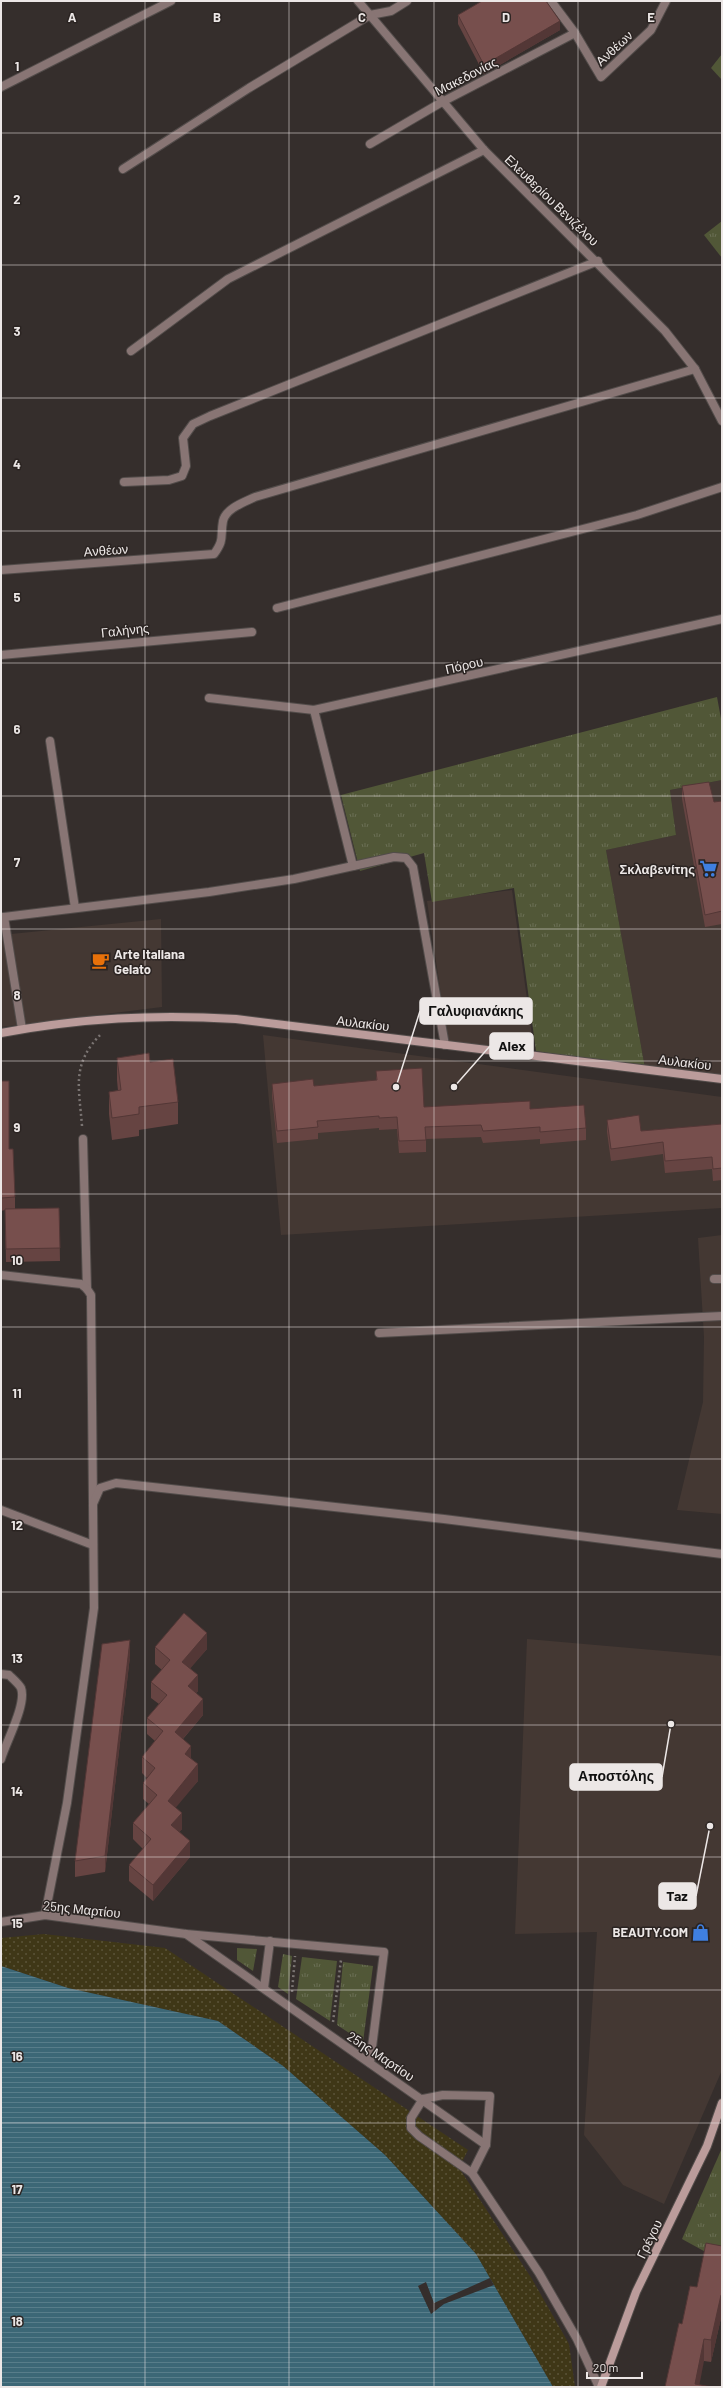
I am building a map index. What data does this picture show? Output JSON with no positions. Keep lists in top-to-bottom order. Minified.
{"streets":{"main road":["Αυλακίου","Γρέγου"],"street":["Ανθέων","Μακεδονίας","Ελευθερίου Βενιζέλου","Γαλήνης","Πόρου","25ης Μαρτίου"]},"crossings":[["Ανθέων","Μακεδονίας"],["Ανθέων","Ελευθερίου Βενιζέλου"],["Μακεδονίας","Ελευθερίου Βενιζέλου"]],"places":{"supermarket":["Σκλαβενίτης"],"cafe":["Arte Italiana Gelato"],"other":["Γαλυφιανάκης","Alex","Αποστόλης","Taz"],"shop":["BEAUTY.COM"]},"scale_bar":"20 m","grid":{"columns":["A","B","C","D","E"],"rows":["1","2","3","4","5","6","7","8","9","10","11","12","13","14","15","16","17","18"]}}
